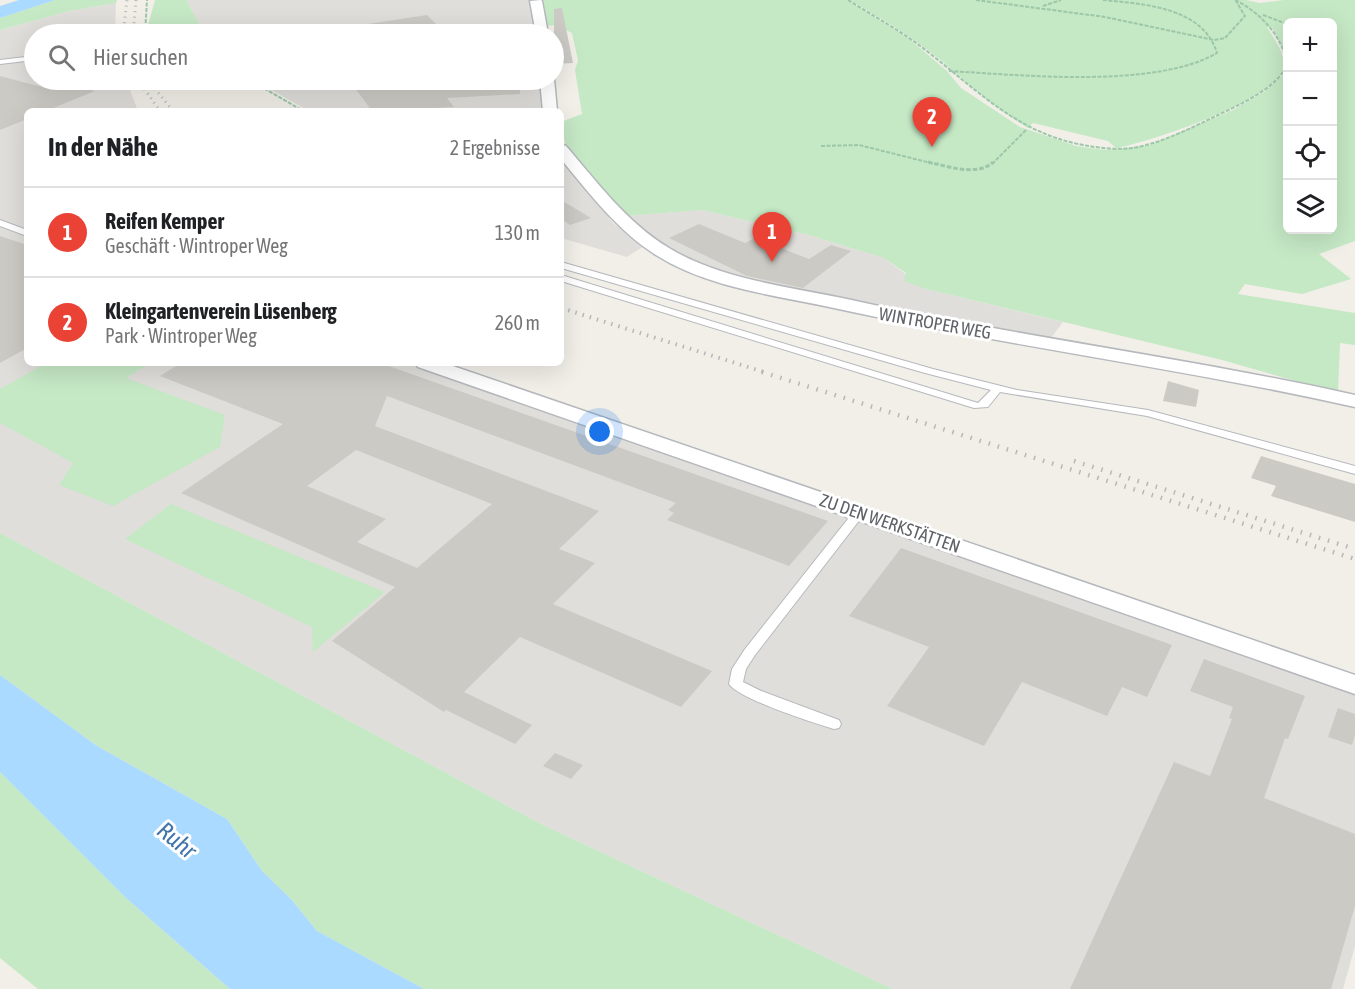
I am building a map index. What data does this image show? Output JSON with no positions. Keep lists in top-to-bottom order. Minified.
{"streets":{"street":["WINTROPER WEG","ZU DEN WERKSTÄTTEN"]},"water":["Ruhr"],"page":{"map_buttons":["+","−"],"search":"Hier suchen","pins":["2","1"],"heading":["In der Nähe","2 Ergebnisse"],"list":[{"mark":"1","name":"Reifen Kemper","note":"Geschäft · Wintroper Weg","value":"130 m"},{"mark":"2","name":"Kleingartenverein Lüsenberg","note":"Park · Wintroper Weg","value":"260 m"}]}}
